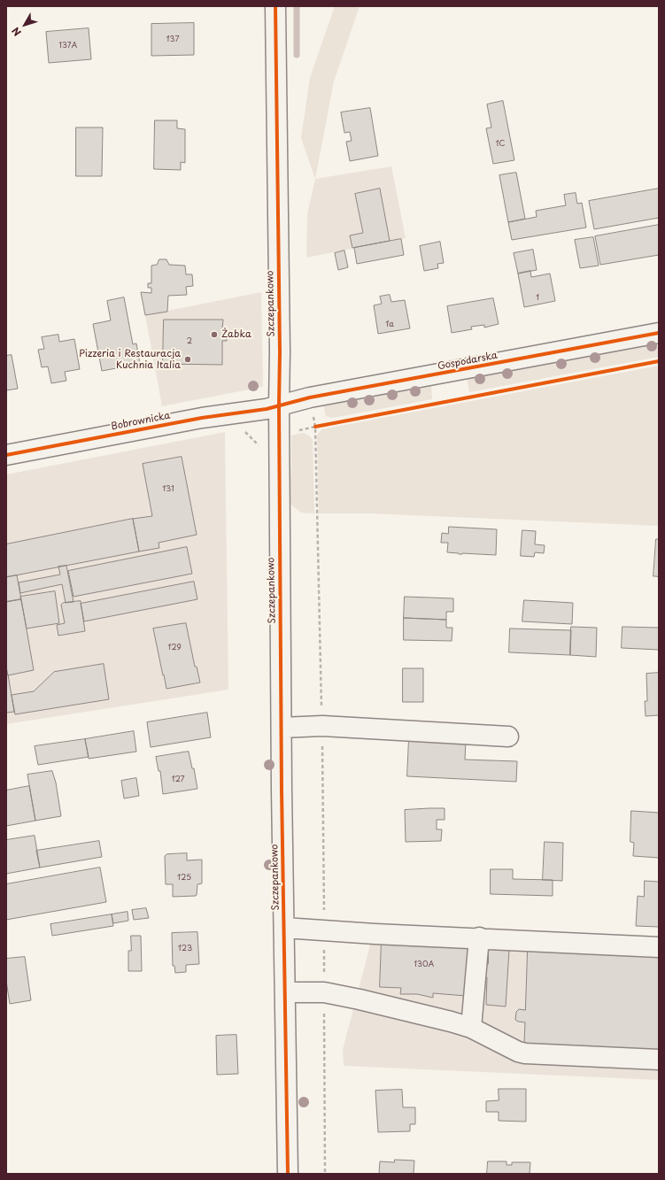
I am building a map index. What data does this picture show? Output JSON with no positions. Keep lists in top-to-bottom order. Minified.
{"streets":{"street":["Szczepankowo","Gospodarska","Bobrownicka"]},"crossings":[["Szczepankowo","Gospodarska"],["Szczepankowo","Bobrownicka"],["Gospodarska","Bobrownicka"]],"places":["Żabka","Pizzeria i Restauracja Kuchnia Italia"],"house_numbers":["137","137A","1C","1","1a","2","131","129","127","125","123","130A"],"north":"bottom left"}
